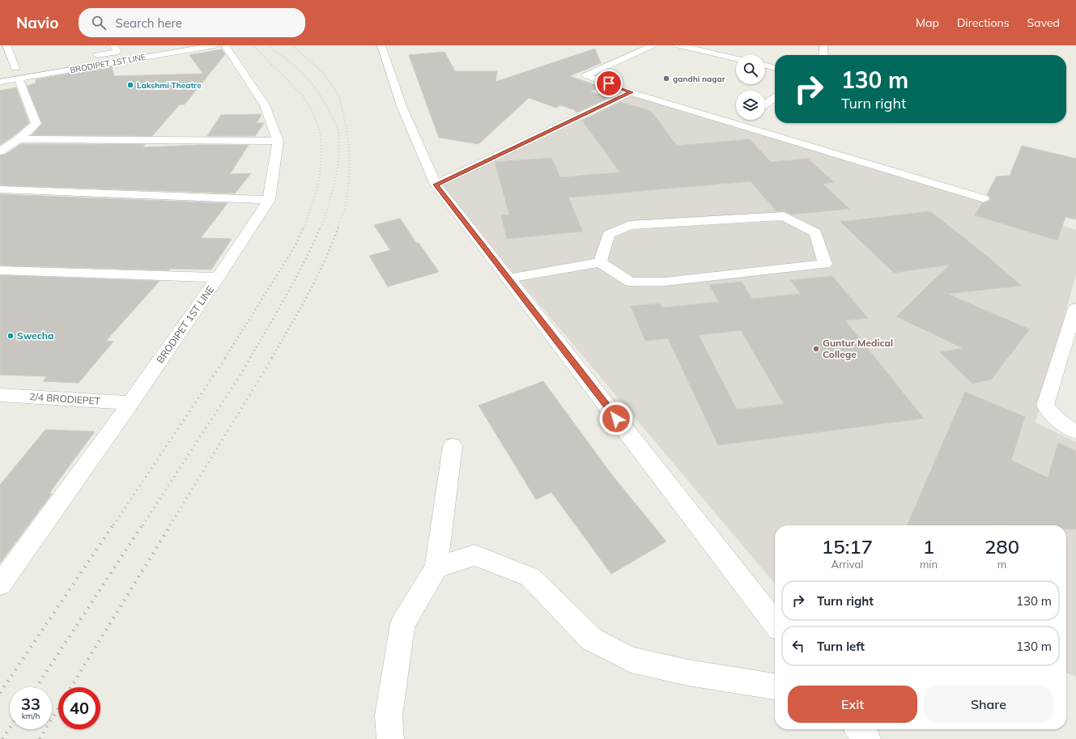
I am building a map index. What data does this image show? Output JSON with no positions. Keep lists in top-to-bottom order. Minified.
{"streets":{"street":["BRODIPET 1ST LINE","2/4 BRODIEPET"]},"crossings":[["BRODIPET 1ST LINE","2/4 BRODIEPET"]],"places":["gandhi nagar","Lakshmi Theatre","Swecha","Guntur Medical College"],"page":{"header":"Navio","search":"Search here","nav":["Map","Directions","Saved"],"turn":["130 m","Turn right"],"eta":["15:17","Arrival","1","min","280","m"],"list":[{"name":"Turn right","value":"130 m"},{"name":"Turn left","value":"130 m"}],"buttons":["Exit","Share"],"speed":"33 km/h","limit":"40"}}
